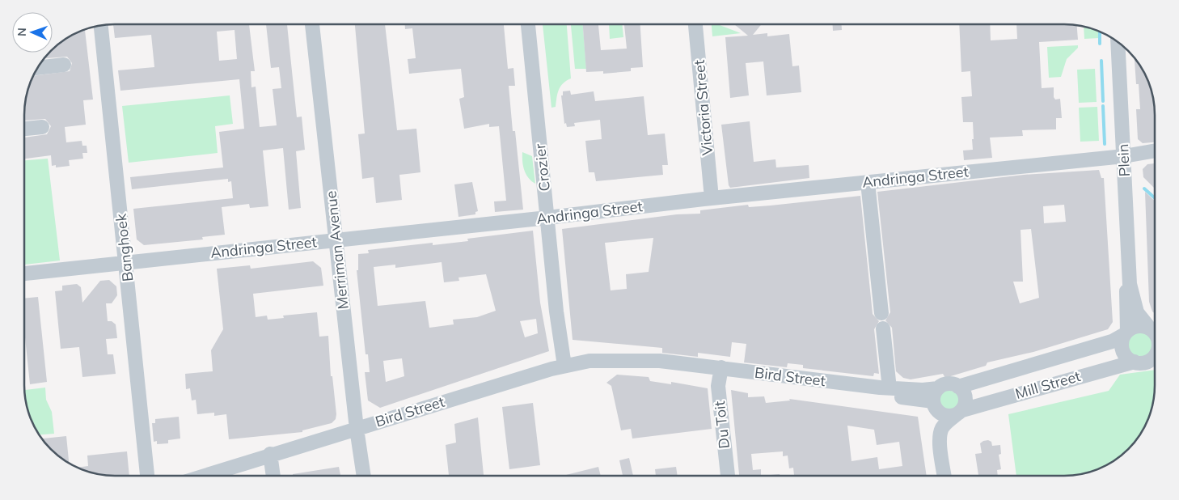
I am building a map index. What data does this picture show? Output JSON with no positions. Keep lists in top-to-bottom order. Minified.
{"streets":{"street":["Victoria Street","Plein","Crozier","Andringa Street","Banghoek","Merriman Avenue","Bird Street","Mill Street","Du Toit"]},"crossings":[["Victoria Street","Andringa Street"],["Plein","Andringa Street"],["Crozier","Andringa Street"],["Crozier","Bird Street"],["Andringa Street","Banghoek"],["Andringa Street","Merriman Avenue"],["Merriman Avenue","Bird Street"],["Bird Street","Mill Street"],["Bird Street","Du Toit"]],"north":"left"}
